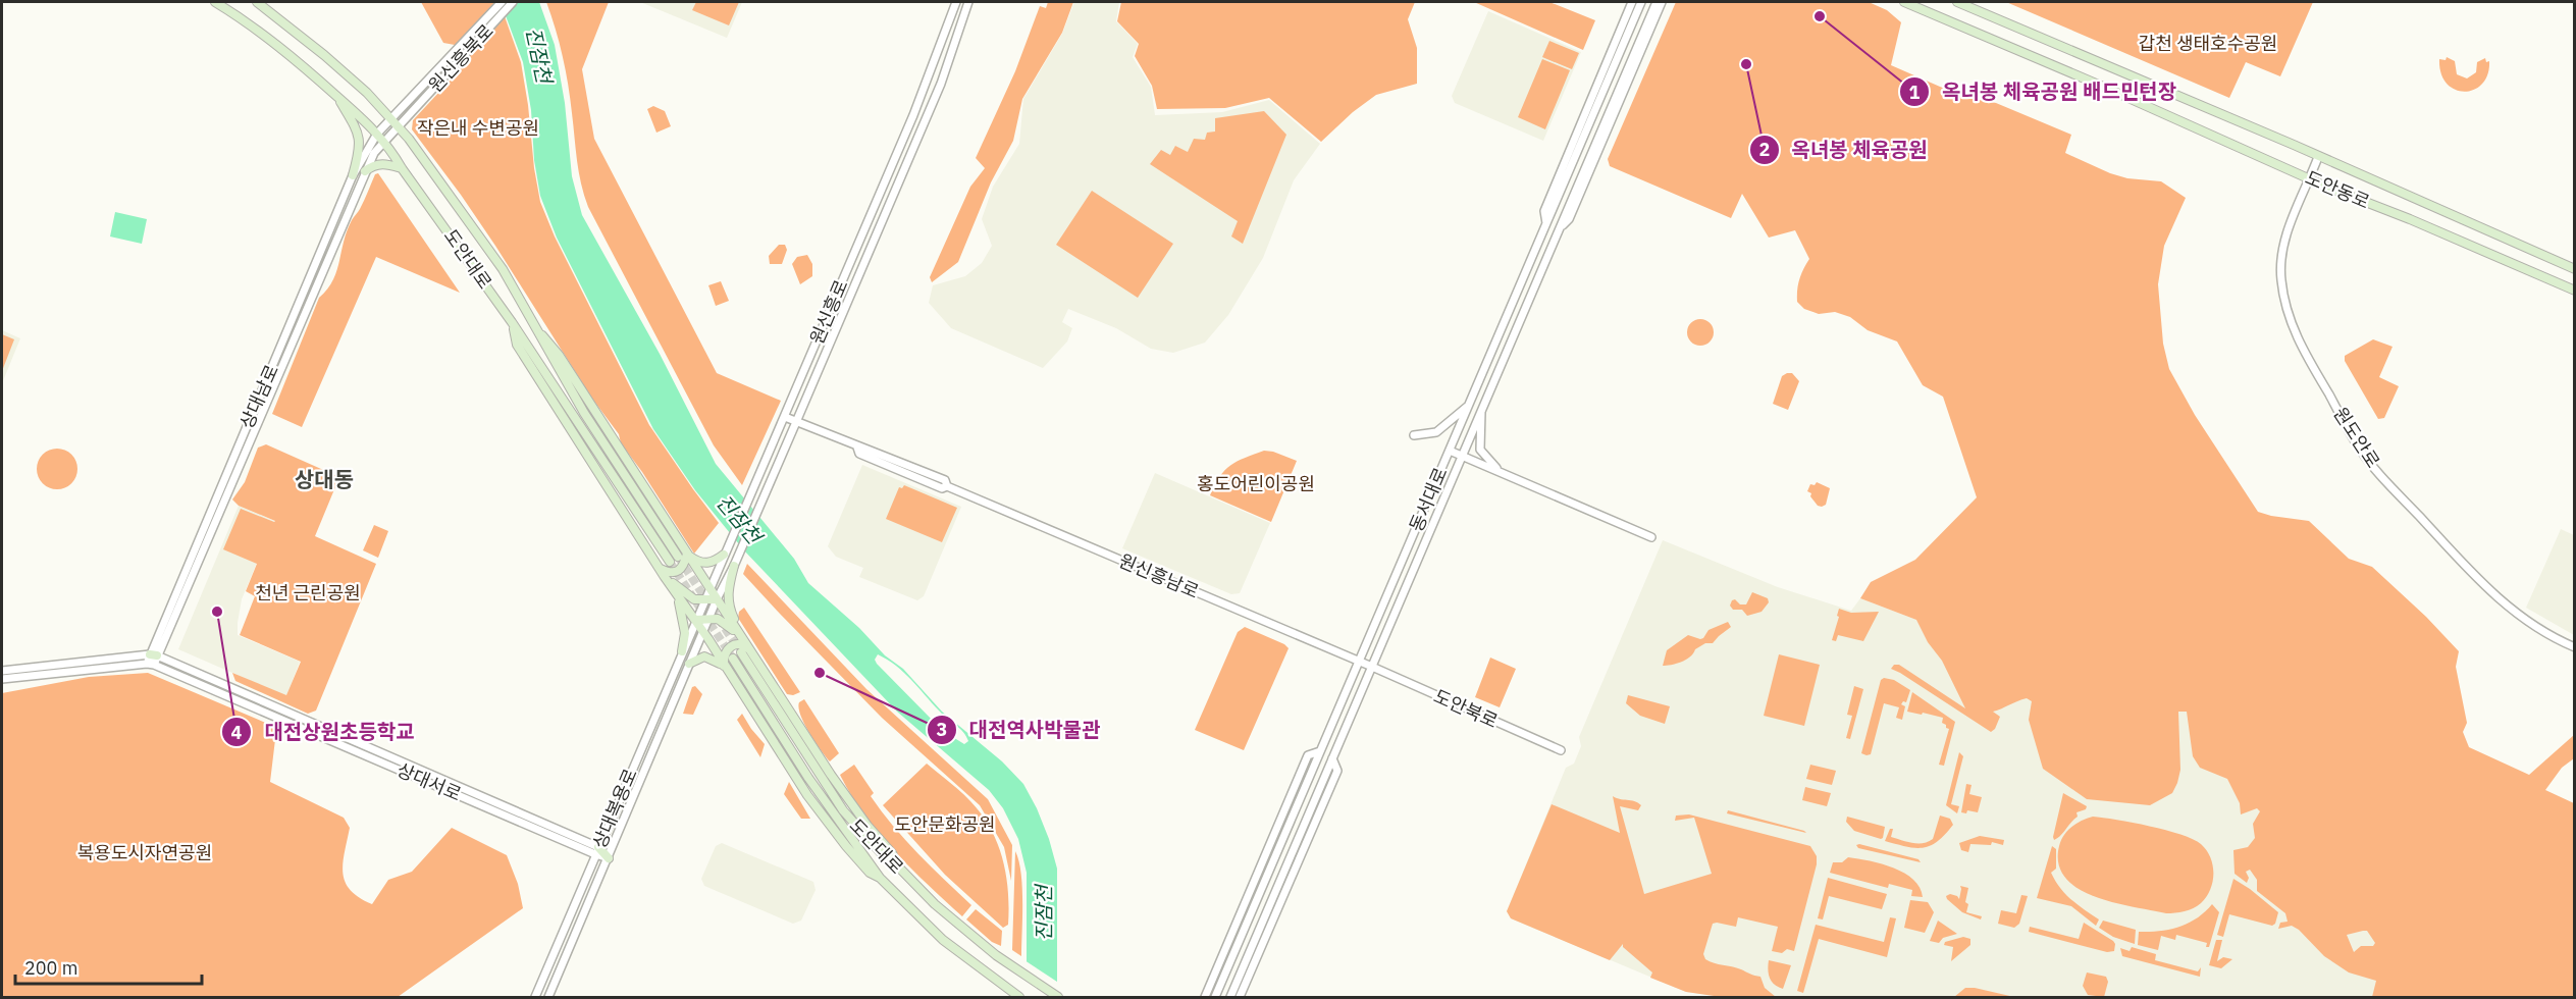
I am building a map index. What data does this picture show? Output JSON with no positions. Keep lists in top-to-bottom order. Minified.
{"streets":{"main road":["도안동로","도안대로"],"street":["원신흥북로","원신흥로","상대남로","원도안로","동서대로","원신흥남로","도안북로","상대서로","상대복용로"]},"crossings":[["원신흥북로","도안대로"],["원신흥북로","상대남로"],["도안동로","원도안로"],["도안대로","원신흥로"],["도안대로","상대남로"],["도안대로","상대복용로"],["원신흥로","원신흥남로"],["원신흥로","상대복용로"],["상대남로","상대서로"],["동서대로","원신흥남로"],["동서대로","도안북로"],["원신흥남로","도안북로"],["상대서로","상대복용로"]],"districts":["상대동"],"water":["진잠천"],"parks":["갑천 생태호수공원","작은내 수변공원","홍도어린이공원","천년 근린공원","도안문화공원","복용도시자연공원"],"places":["옥녀봉 체육공원 배드민턴장","옥녀봉 체육공원","대전상원초등학교","대전역사박물관"],"scale_bar":"200 m"}
